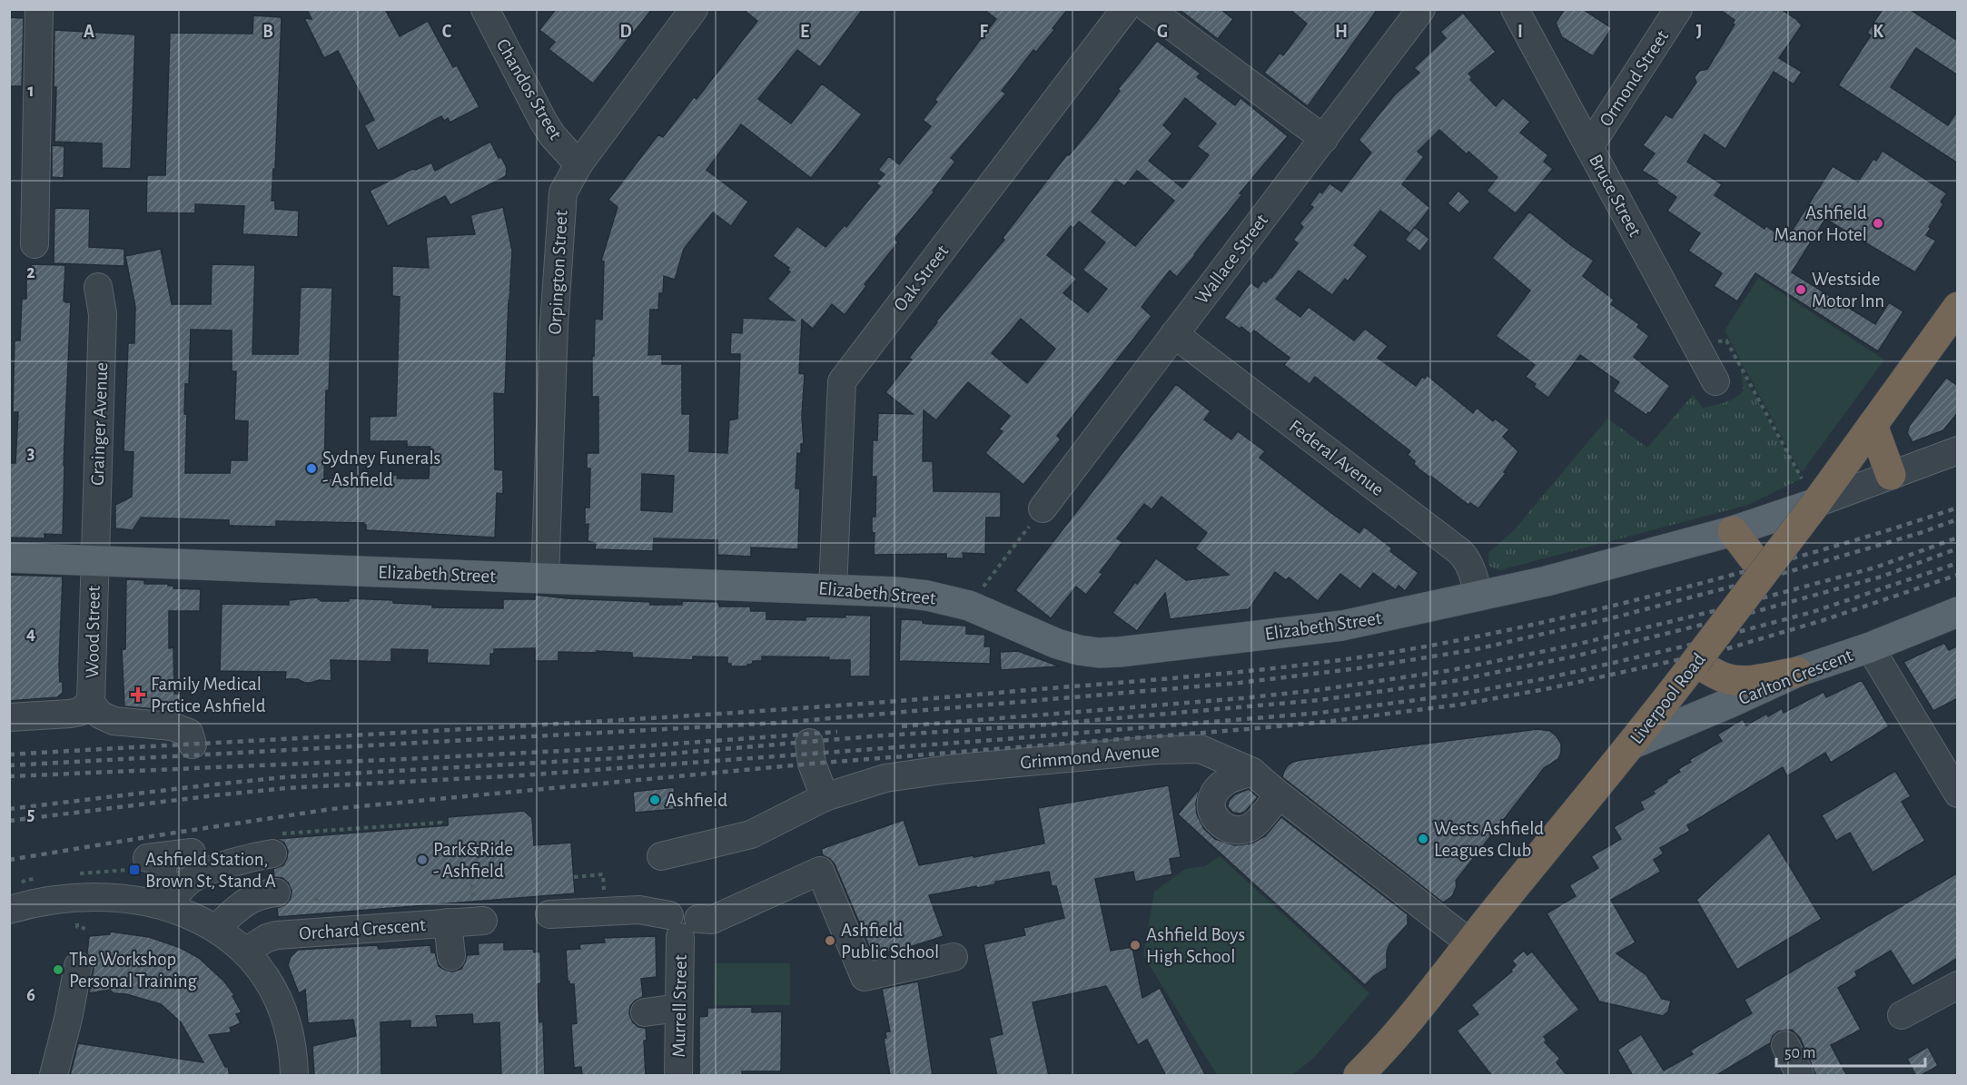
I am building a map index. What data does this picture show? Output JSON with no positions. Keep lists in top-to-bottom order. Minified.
{"streets":{"highway":["Liverpool Road"],"main road":["Elizabeth Street","Carlton Crescent"],"street":["Ormond Street","Chandos Street","Bruce Street","Wallace Street","Orpington Street","Oak Street","Grainger Avenue","Federal Avenue","Wood Street","Grimmond Avenue","Orchard Crescent","Murrell Street"]},"crossings":[["Ormond Street","Bruce Street"],["Chandos Street","Orpington Street"],["Wallace Street","Federal Avenue"],["Orpington Street","Elizabeth Street"],["Oak Street","Elizabeth Street"],["Grainger Avenue","Elizabeth Street"],["Grainger Avenue","Wood Street"],["Federal Avenue","Elizabeth Street"],["Elizabeth Street","Wood Street"],["Elizabeth Street","Liverpool Road"],["Carlton Crescent","Liverpool Road"],["Liverpool Road","Grimmond Avenue"]],"places":{"other":["Ashfield Manor Hotel","Westside Motor Inn","Sydney Funerals - Ashfield","Ashfield","Wests Ashfield Leagues Club","Park&Ride - Ashfield","Ashfield Public School","Ashfield Boys High School","The Workshop Personal Training"],"health":["Family Medical Prctice Ashfield"],"transit":["Ashfield Station, Brown St, Stand A"]},"scale_bar":"50 m","grid":{"columns":["A","B","C","D","E","F","G","H","I","J","K"],"rows":["1","2","3","4","5","6"]}}
